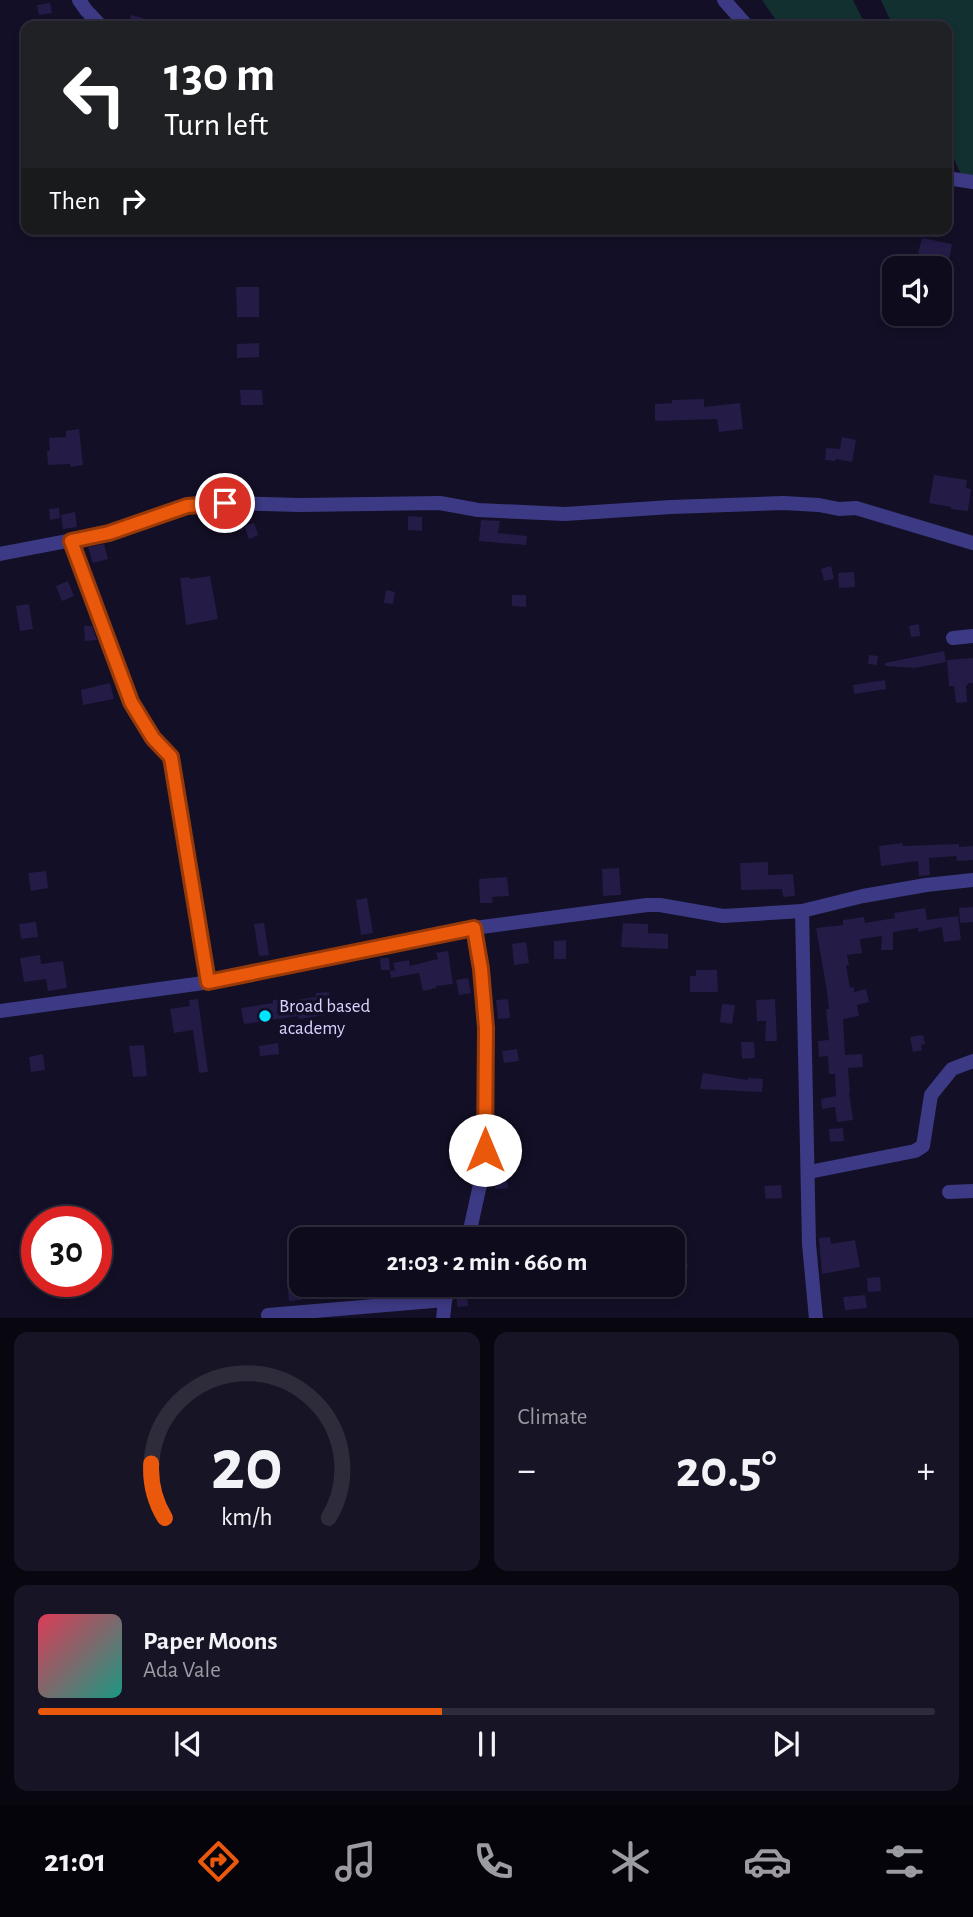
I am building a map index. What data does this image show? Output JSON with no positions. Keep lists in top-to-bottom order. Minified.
{"places":["Broad based academy"],"page":{"turn":["130 m","Turn left"],"then":"Then","limit":"30","trip":"21:03 · 2 min · 660 m","tile":"Climate","heat":["−","20.5°","+"],"song":["Paper Moons","Ada Vale"],"tabs":"21:01","gauge":["20","km/h"]}}
